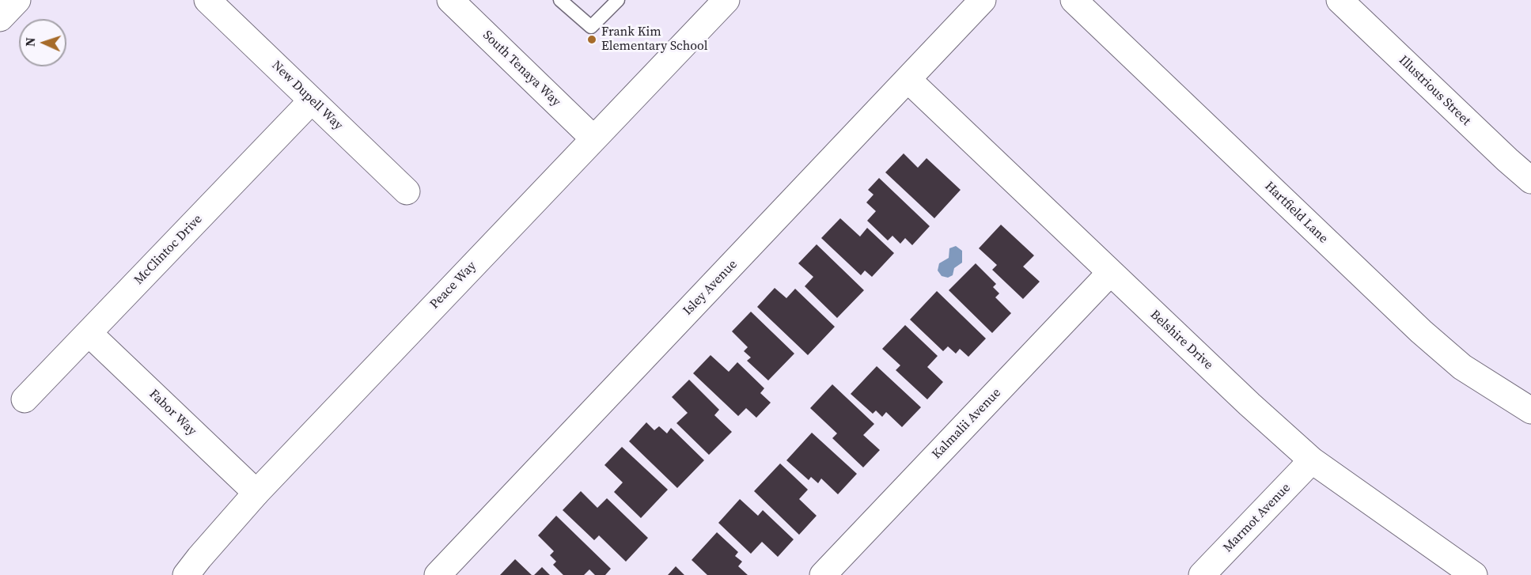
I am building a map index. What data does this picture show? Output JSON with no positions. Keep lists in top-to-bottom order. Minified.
{"streets":{"street":["South Tenaya Way","Illustrious Street","New Dupell Way","Hartfield Lane","McClintoc Drive","Peace Way","Isley Avenue","Belshire Drive","Fabor Way","Kalmalii Avenue","Marmot Avenue"]},"crossings":[["South Tenaya Way","Peace Way"],["New Dupell Way","McClintoc Drive"],["McClintoc Drive","Fabor Way"],["Peace Way","Fabor Way"],["Isley Avenue","Belshire Drive"],["Belshire Drive","Kalmalii Avenue"],["Belshire Drive","Marmot Avenue"]],"places":["Frank Kim Elementary School"],"north":"left"}
